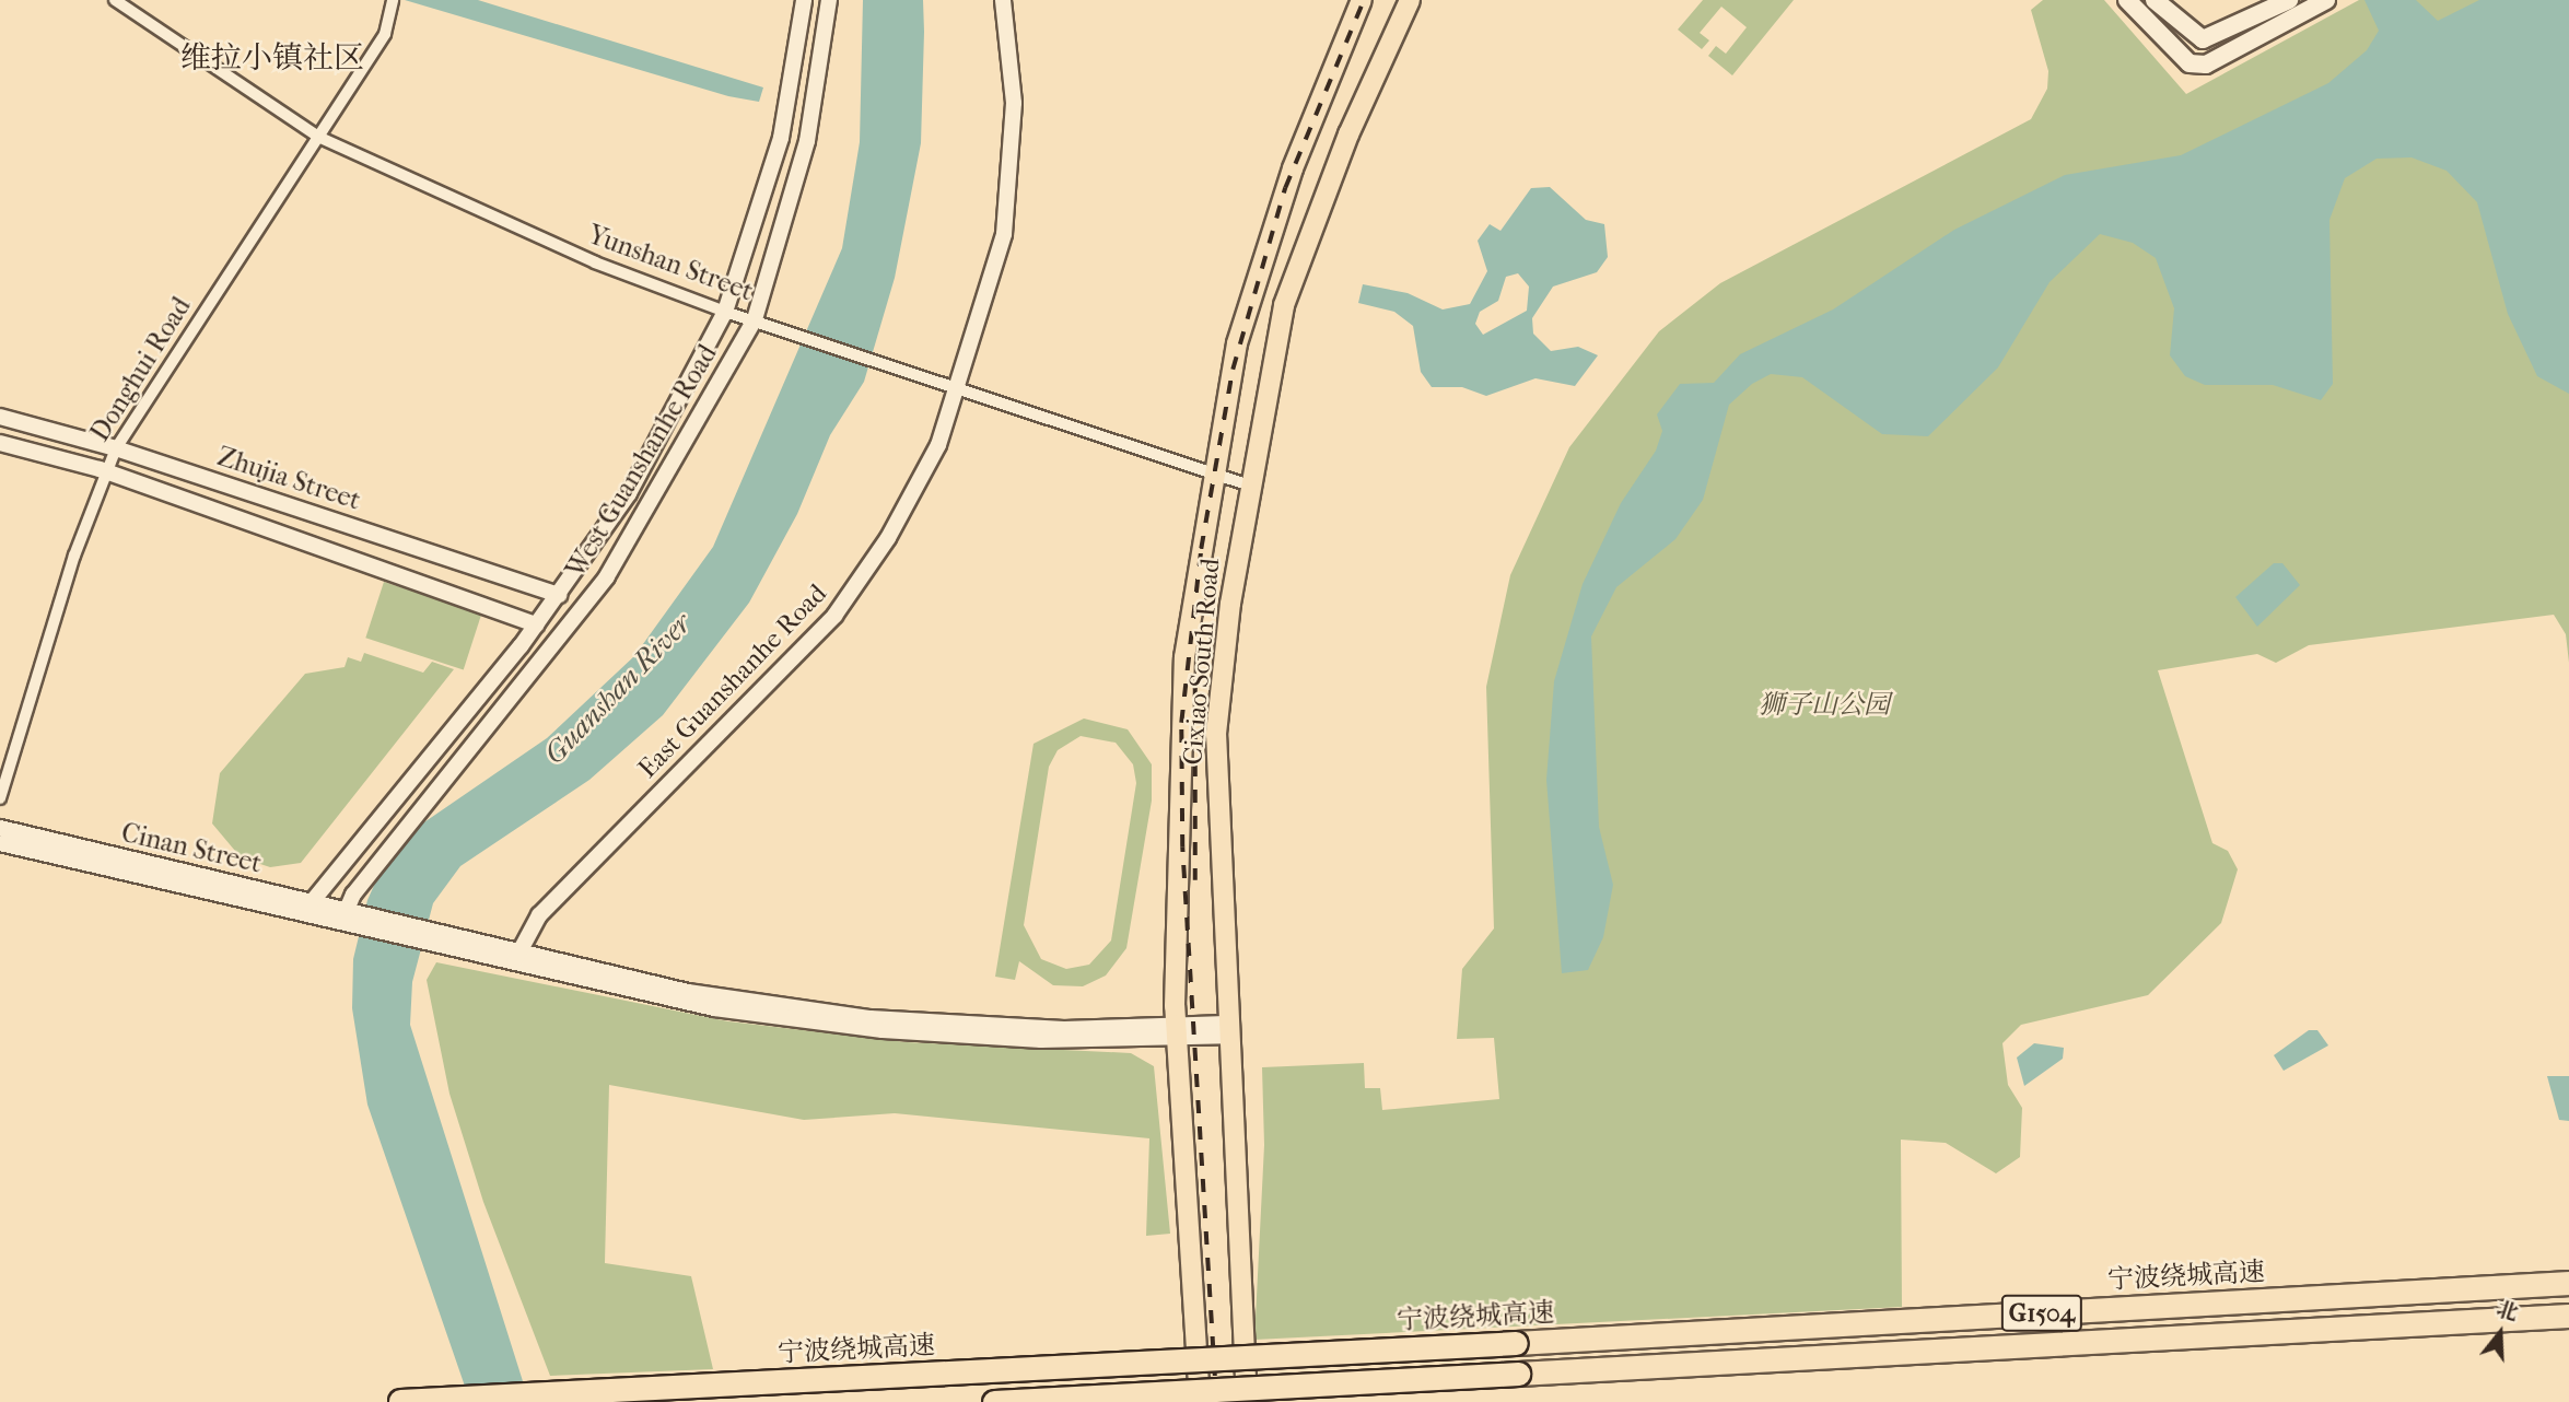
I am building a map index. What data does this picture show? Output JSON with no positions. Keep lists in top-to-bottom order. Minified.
{"streets":{"highway":["宁波绕城高速","G1504"],"main road":["Cixiao South Road"],"street":["Yunshan Street","Donghui Road","West Guanshanhe Road","Zhujia Street","East Guanshanhe Road","Cinan Street"]},"crossings":[["Yunshan Street","Donghui Road"],["Yunshan Street","West Guanshanhe Road"],["Yunshan Street","Cixiao South Road"],["Yunshan Street","East Guanshanhe Road"],["Donghui Road","Zhujia Street"],["West Guanshanhe Road","Zhujia Street"],["West Guanshanhe Road","Cinan Street"],["Cixiao South Road","Cinan Street"],["East Guanshanhe Road","Cinan Street"]],"districts":["维拉小镇社区"],"water":["Guanshan River"],"parks":["狮子山公园"],"north":"top"}
